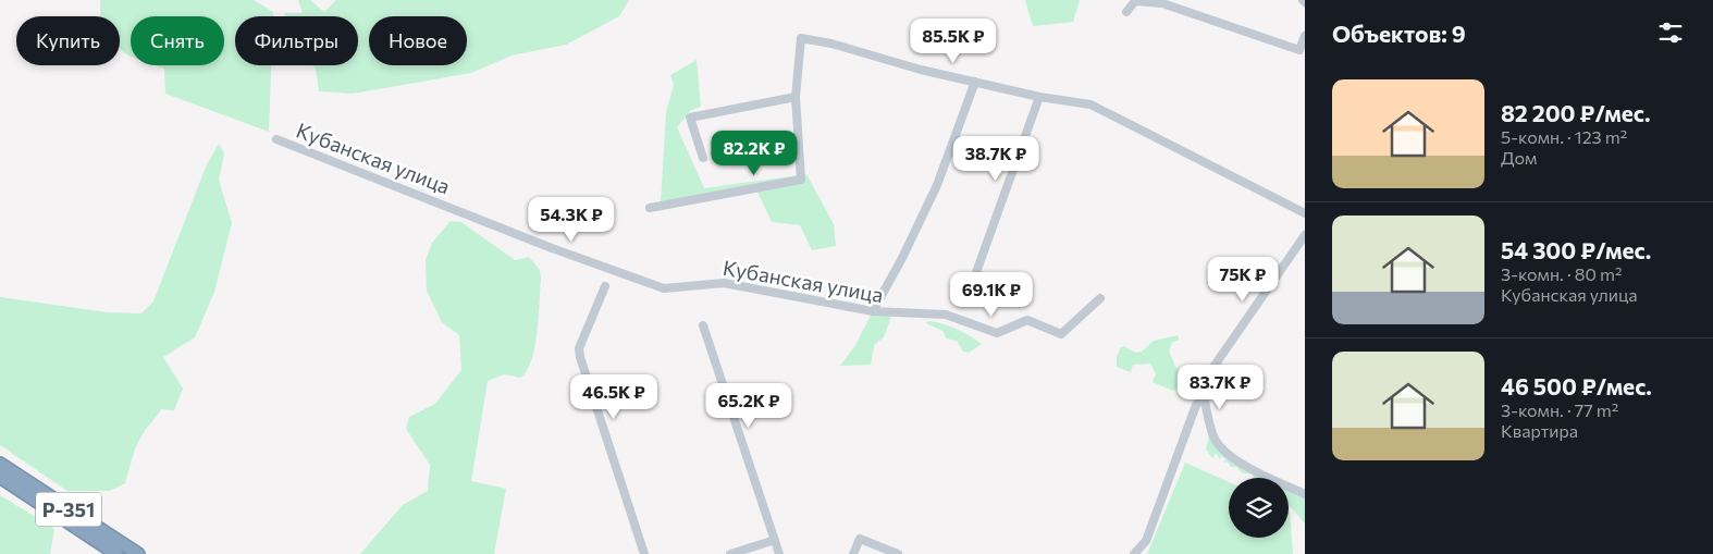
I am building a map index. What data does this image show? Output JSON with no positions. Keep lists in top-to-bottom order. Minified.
{"streets":{"highway":["Р-351"],"street":["Кубанская улица"]},"page":{"heading":"Объектов: 9","chip":["Купить","Снять","Фильтры","Новое"],"price":["85.5K ₽","82.2K ₽","38.7K ₽","54.3K ₽","75K ₽","69.1K ₽","83.7K ₽","46.5K ₽","65.2K ₽"],"list":[{"name":"82 200 ₽/мес.","note":"5-комн. · 123 m² · Дом"},{"name":"54 300 ₽/мес.","note":"3-комн. · 80 m² · Кубанская улица"},{"name":"46 500 ₽/мес.","note":"3-комн. · 77 m² · Квартира"}]}}
